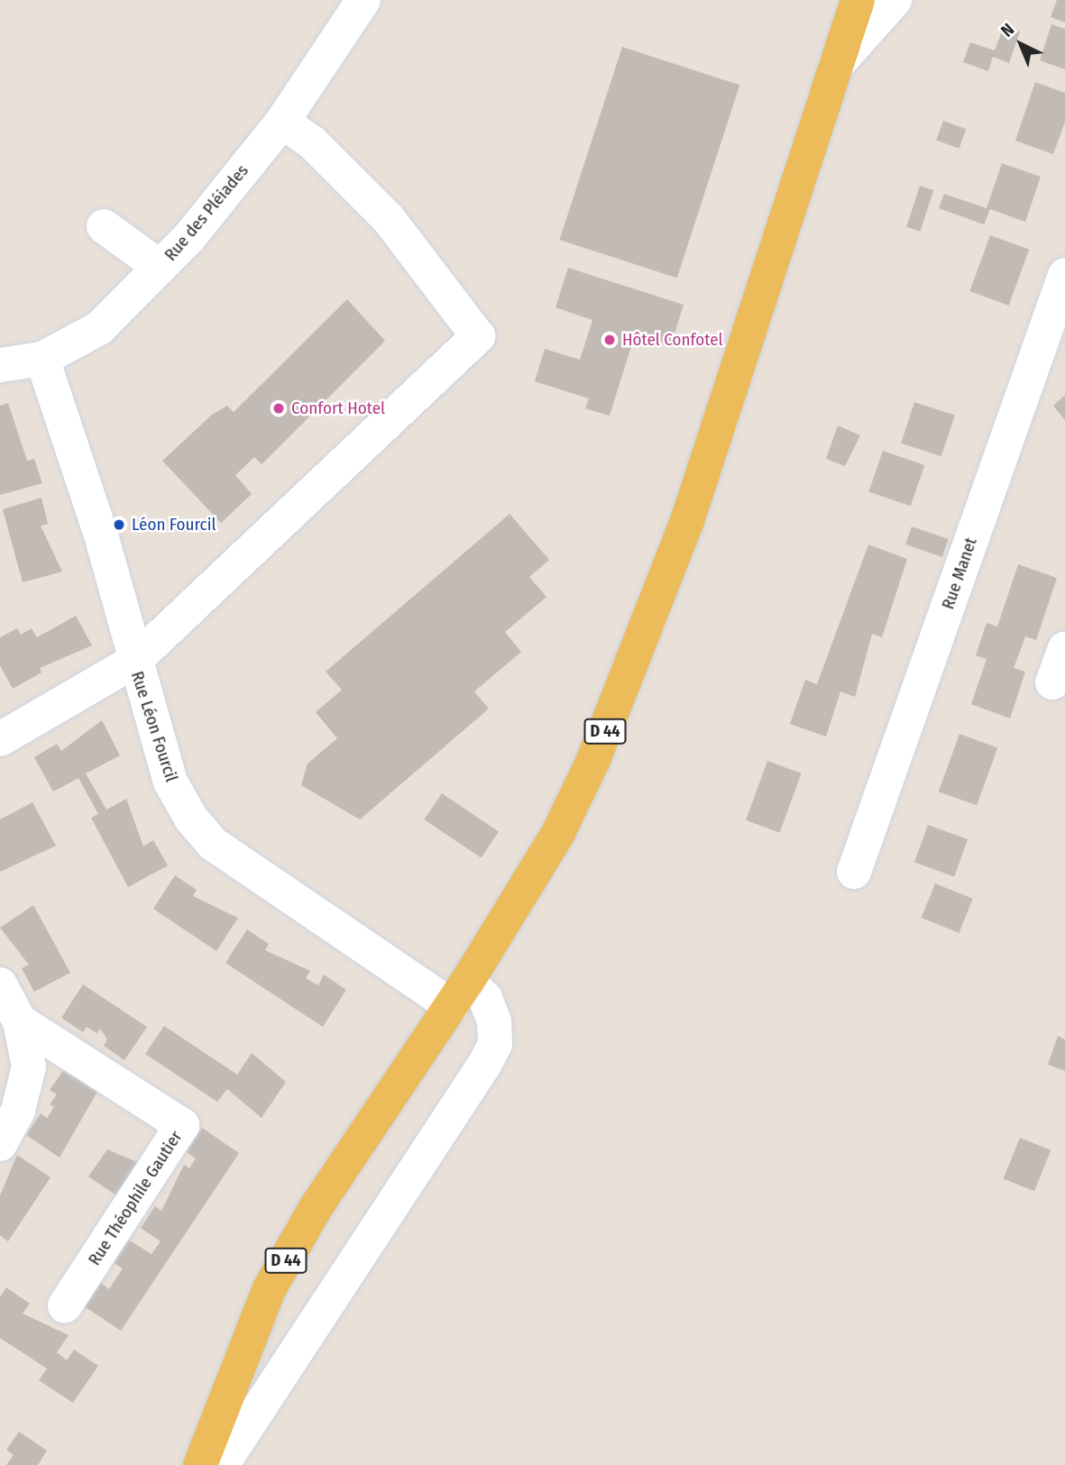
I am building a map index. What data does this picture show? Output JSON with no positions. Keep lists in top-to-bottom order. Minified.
{"streets":{"main road":["D 44"],"street":["Rue des Pléiades","Rue Manet","Rue Léon Fourcil","Rue Théophile Gautier"]},"crossings":[["Rue des Pléiades","Rue Léon Fourcil"],["Rue Léon Fourcil","D 44"]],"places":["Hôtel Confotel","Confort Hotel","Léon Fourcil"],"north":"top left"}
